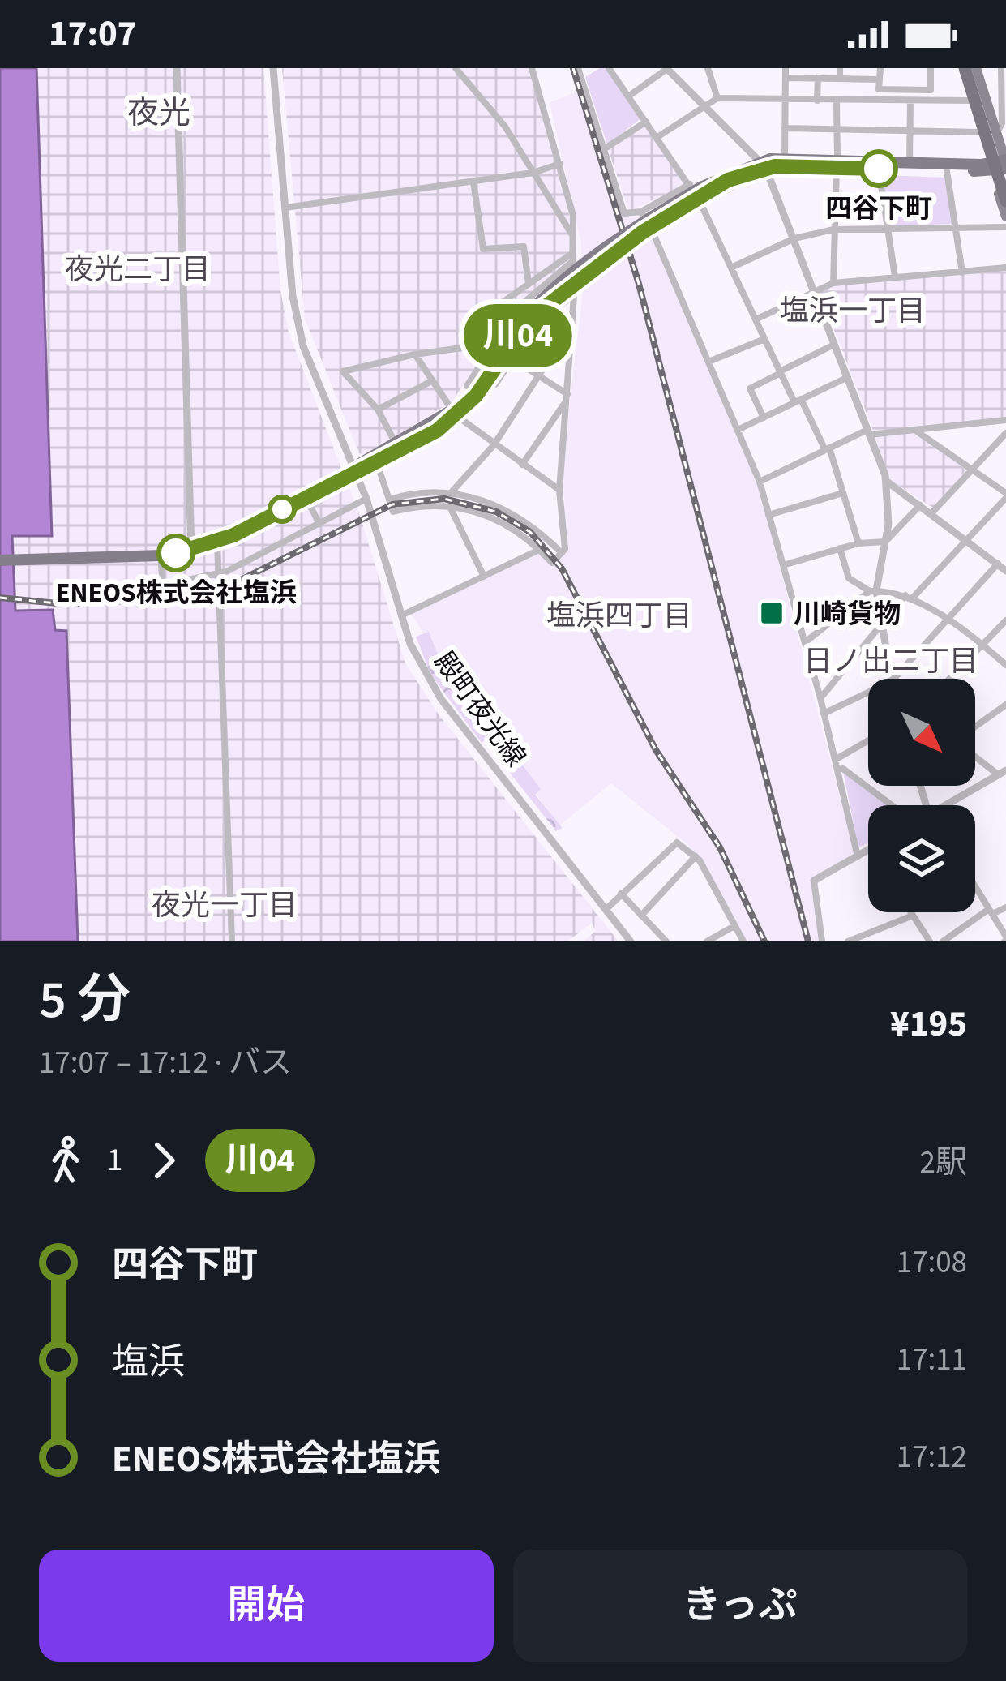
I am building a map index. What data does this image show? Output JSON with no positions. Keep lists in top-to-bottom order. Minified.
{"streets":{"street":["殿町夜光線"]},"districts":["夜光","夜光二丁目","塩浜一丁目","塩浜四丁目","日ノ出二丁目","夜光一丁目"],"places":{"other":["四谷下町","ENEOS株式会社塩浜"],"transit":["川崎貨物"]},"lines":["bus line 川04"],"north":"bottom right","page":{"status":"17:07","on_map":"川04","heading":["5 分","17:07 – 17:12 · バス","¥195"],"legs":["1","川04","2駅"],"list":[{"name":"四谷下町","value":"17:08"},{"name":"塩浜","value":"17:11"},{"name":"ENEOS株式会社塩浜","value":"17:12"}],"buttons":["開始","きっぷ"]}}
